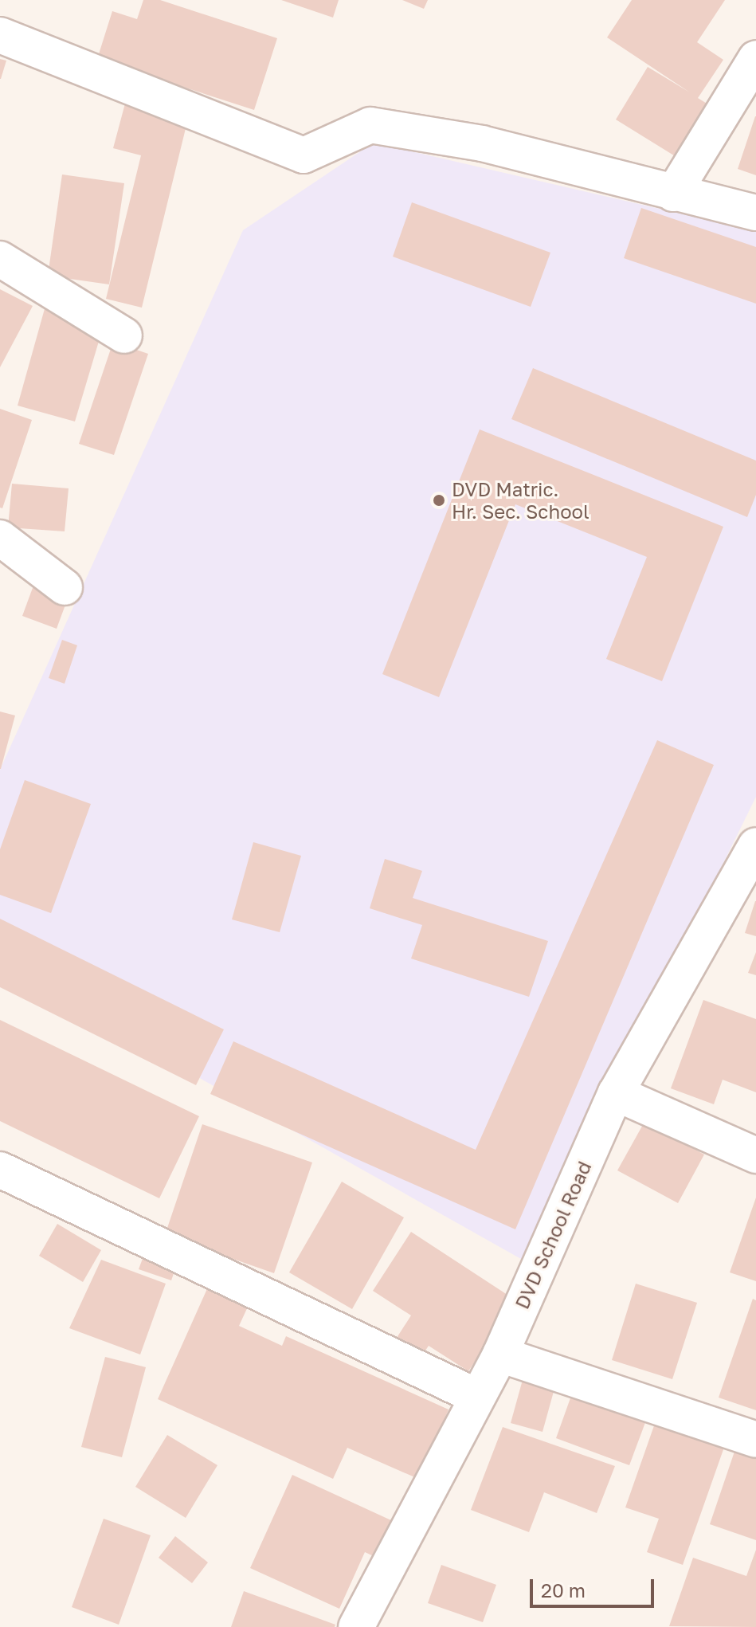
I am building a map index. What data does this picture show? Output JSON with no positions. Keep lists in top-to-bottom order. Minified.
{"streets":{"street":["DVD School Road"]},"places":["DVD Matric. Hr. Sec. School"],"scale_bar":"20 m"}
